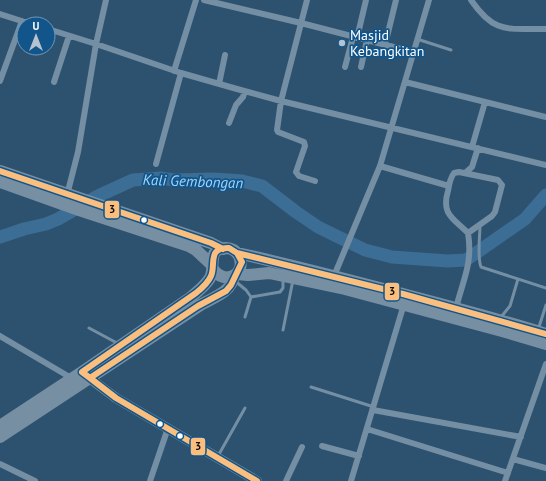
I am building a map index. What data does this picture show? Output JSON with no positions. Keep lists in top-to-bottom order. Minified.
{"water":["Kali Gembongan"],"places":["Masjid Kebangkitan"],"lines":["transit line 3"],"north":"top"}
